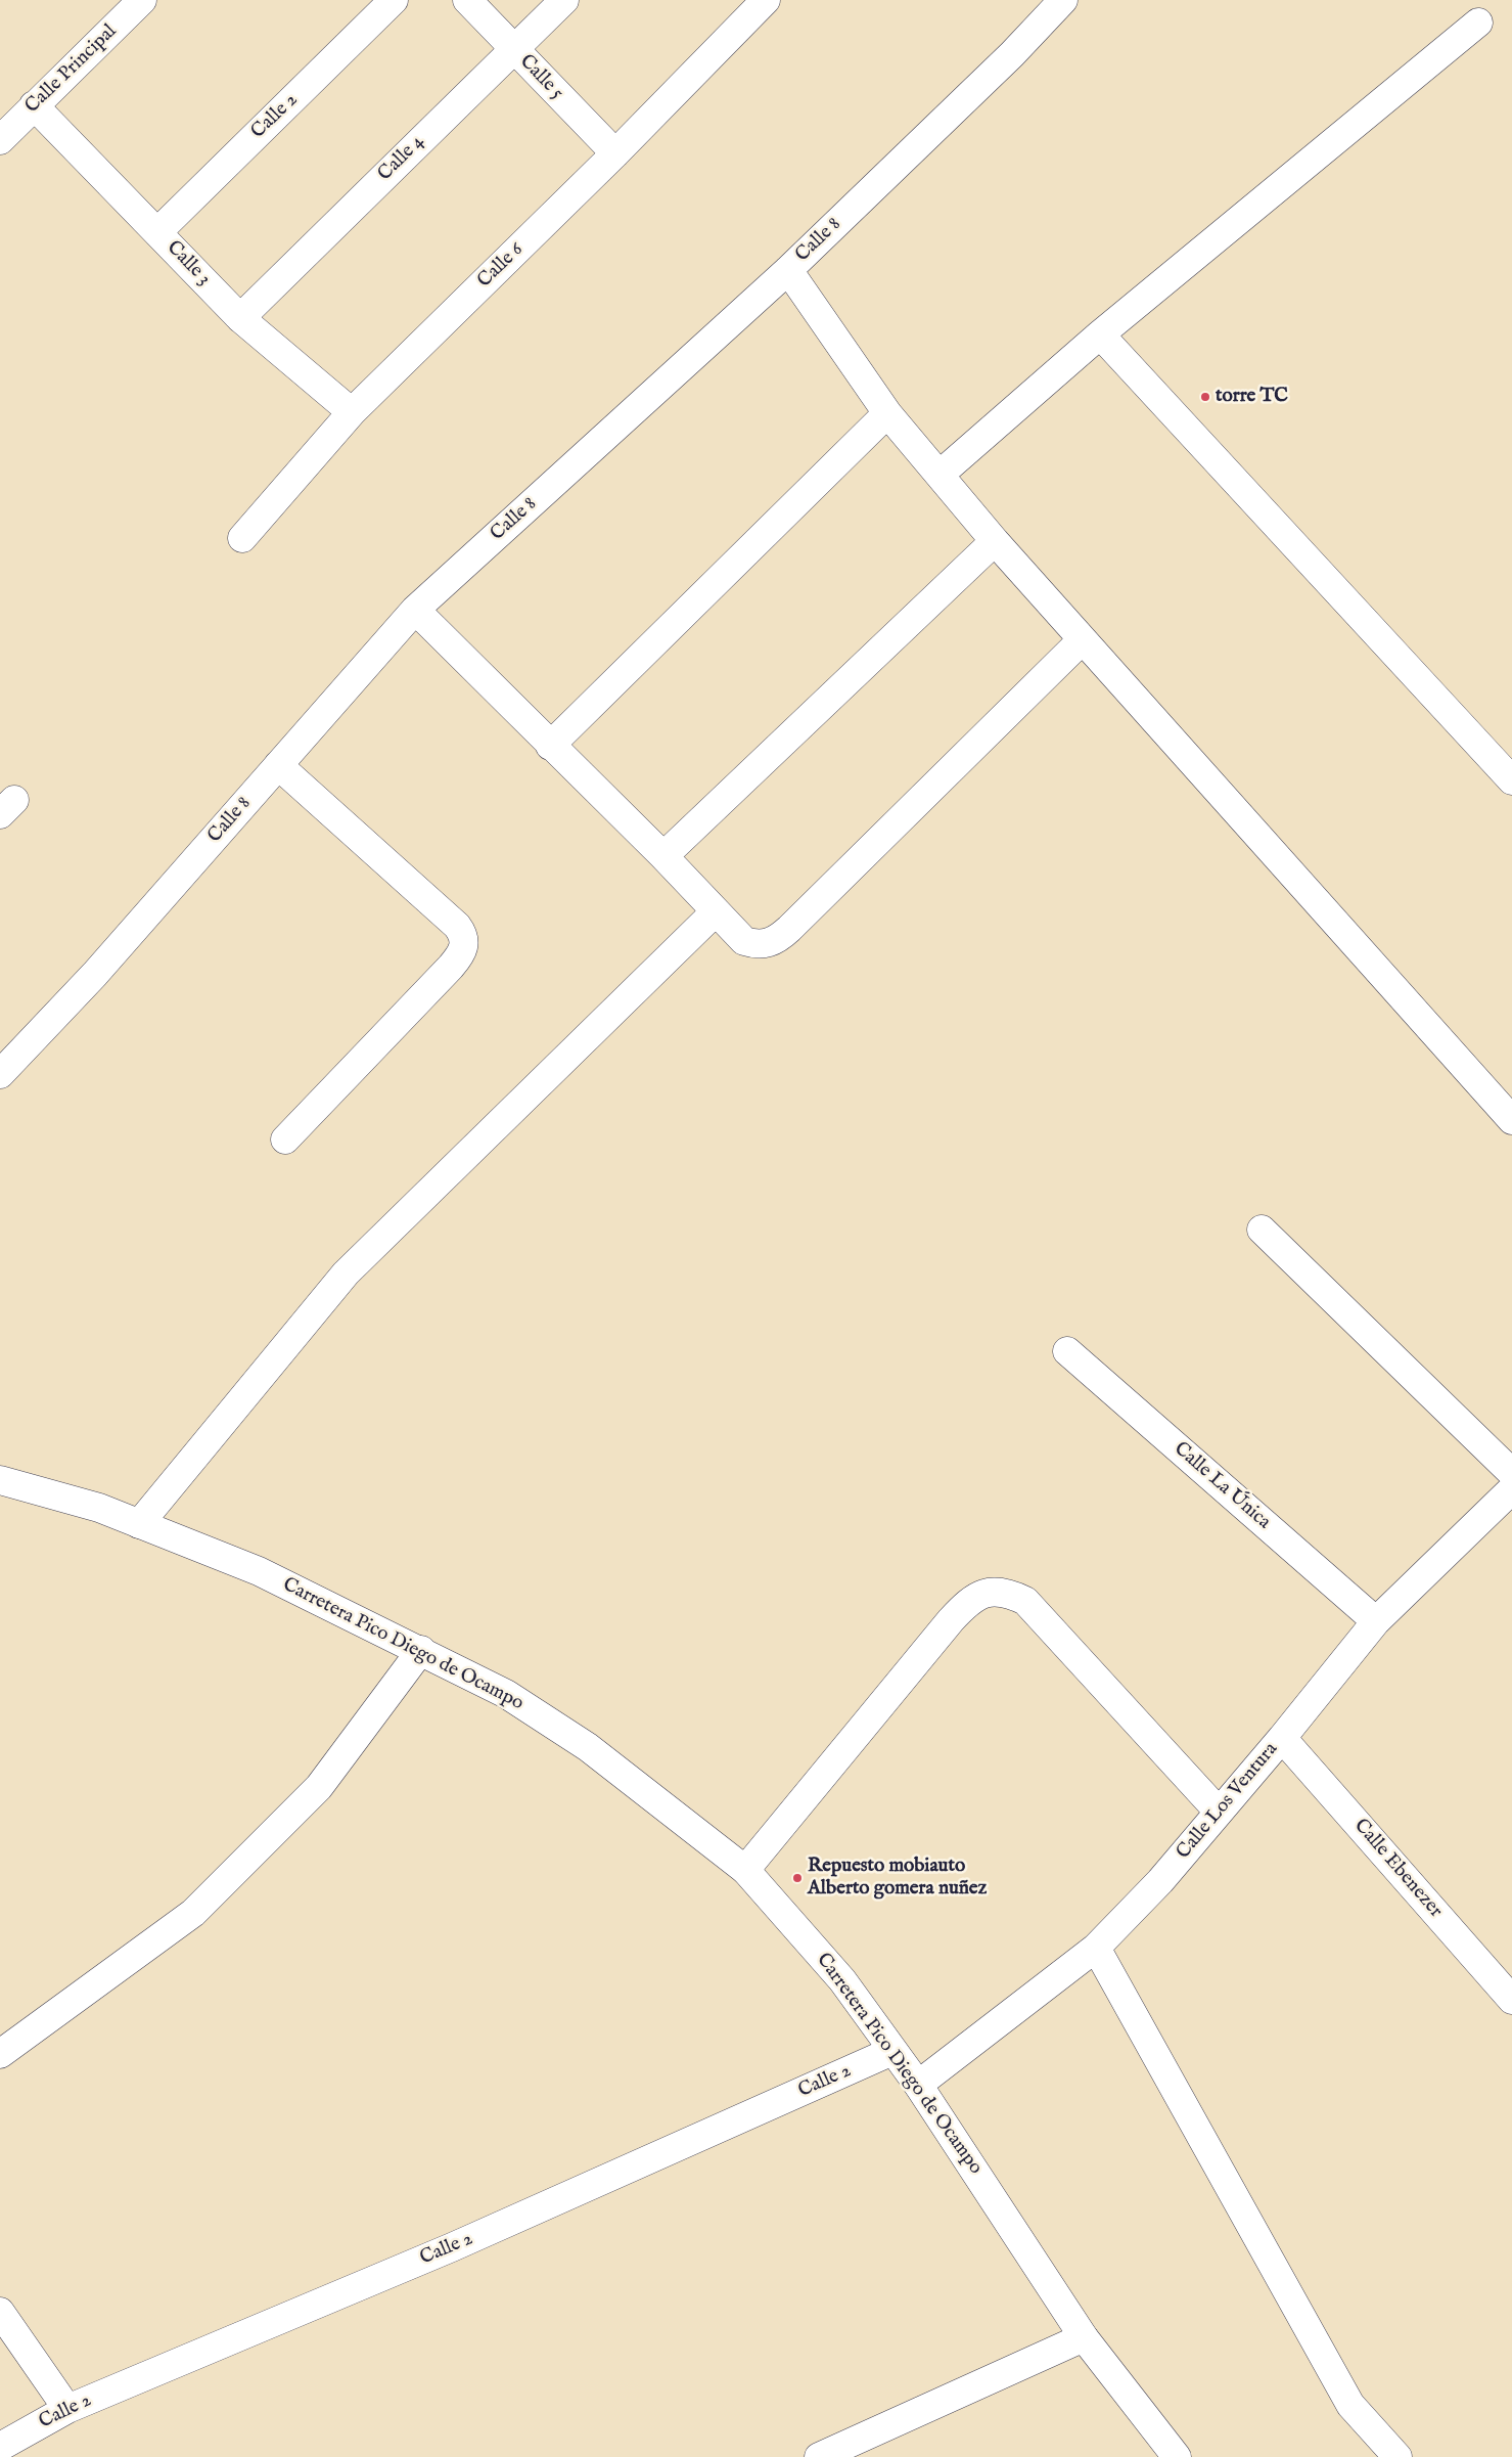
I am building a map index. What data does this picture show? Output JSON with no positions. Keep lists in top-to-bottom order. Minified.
{"streets":{"street":["Calle Principal","Calle 5","Calle 2","Calle 4","Calle 8","Calle 3","Calle 6","Calle La Única","Carretera Pico Diego de Ocampo","Calle Los Ventura","Calle Ebenezer"]},"crossings":[["Calle Principal","Calle 3"],["Calle 5","Calle 4"],["Calle 5","Calle 6"],["Calle 2","Calle 3"],["Calle 2","Carretera Pico Diego de Ocampo"],["Calle 4","Calle 3"],["Calle 3","Calle 6"],["Calle La Única","Calle Los Ventura"],["Carretera Pico Diego de Ocampo","Calle Los Ventura"],["Calle Los Ventura","Calle Ebenezer"]],"places":["torre TC","Repuesto mobiauto Alberto gomera nuñez"]}
